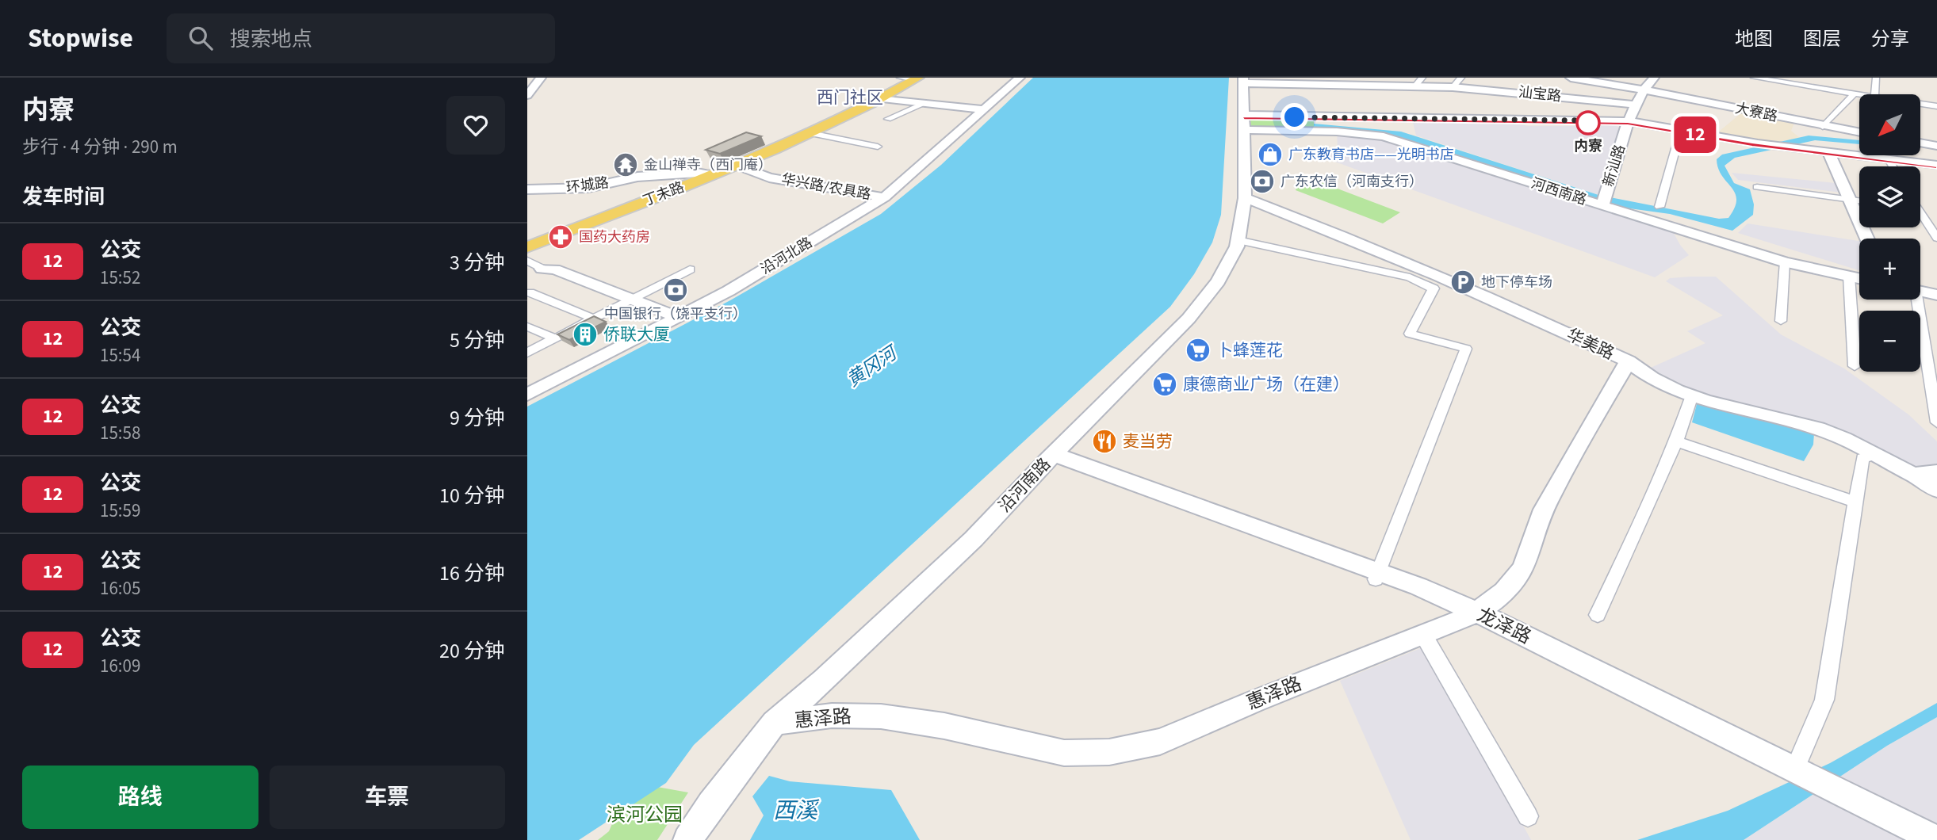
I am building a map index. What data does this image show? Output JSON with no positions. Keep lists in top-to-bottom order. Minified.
{"streets":{"main road":["汕宝路","大寮路","新汕路","环城路","华兴路/农具路","河西南路","丁未路","沿河北路","华美路","沿河南路","龙泽路","惠泽路"]},"crossings":[["汕宝路","新汕路"],["汕宝路","沿河南路"],["大寮路","新汕路"],["新汕路","河西南路"],["环城路","丁未路"],["华兴路/农具路","丁未路"],["华兴路/农具路","沿河北路"],["河西南路","沿河南路"],["华美路","沿河南路"],["华美路","惠泽路"],["沿河南路","龙泽路"],["沿河南路","惠泽路"],["龙泽路","惠泽路"]],"districts":["西门社区"],"water":["黄冈河","西溪"],"parks":["滨河公园"],"places":{"other":["内寮"],"shop":["广东教育书店——光明书店"],"temple":["金山禅寺（西门庵）"],"bank":["广东农信（河南支行）","中国银行（饶平支行）"],"pharmacy":["国药大药房"],"parking":["地下停车场"],"building":["侨联大厦"],"supermarket":["卜蜂莲花","康德商业广场（在建）"],"restaurant":["麦当劳"]},"lines":["bus line 12"],"north":"bottom left","page":{"header":"Stopwise","search":"搜索地点","nav":["地图","图层","分享"],"heading":[["内寮","步行 · 4 分钟 · 290 m"],"发车时间"],"on_map":"12","map_buttons":["+","−"],"list":[{"mark":"12","name":"公交","note":"15:52","value":"3 分钟"},{"mark":"12","name":"公交","note":"15:54","value":"5 分钟"},{"mark":"12","name":"公交","note":"15:58","value":"9 分钟"},{"mark":"12","name":"公交","note":"15:59","value":"10 分钟"},{"mark":"12","name":"公交","note":"16:05","value":"16 分钟"},{"mark":"12","name":"公交","note":"16:09","value":"20 分钟"}],"buttons":["路线","车票"]}}
